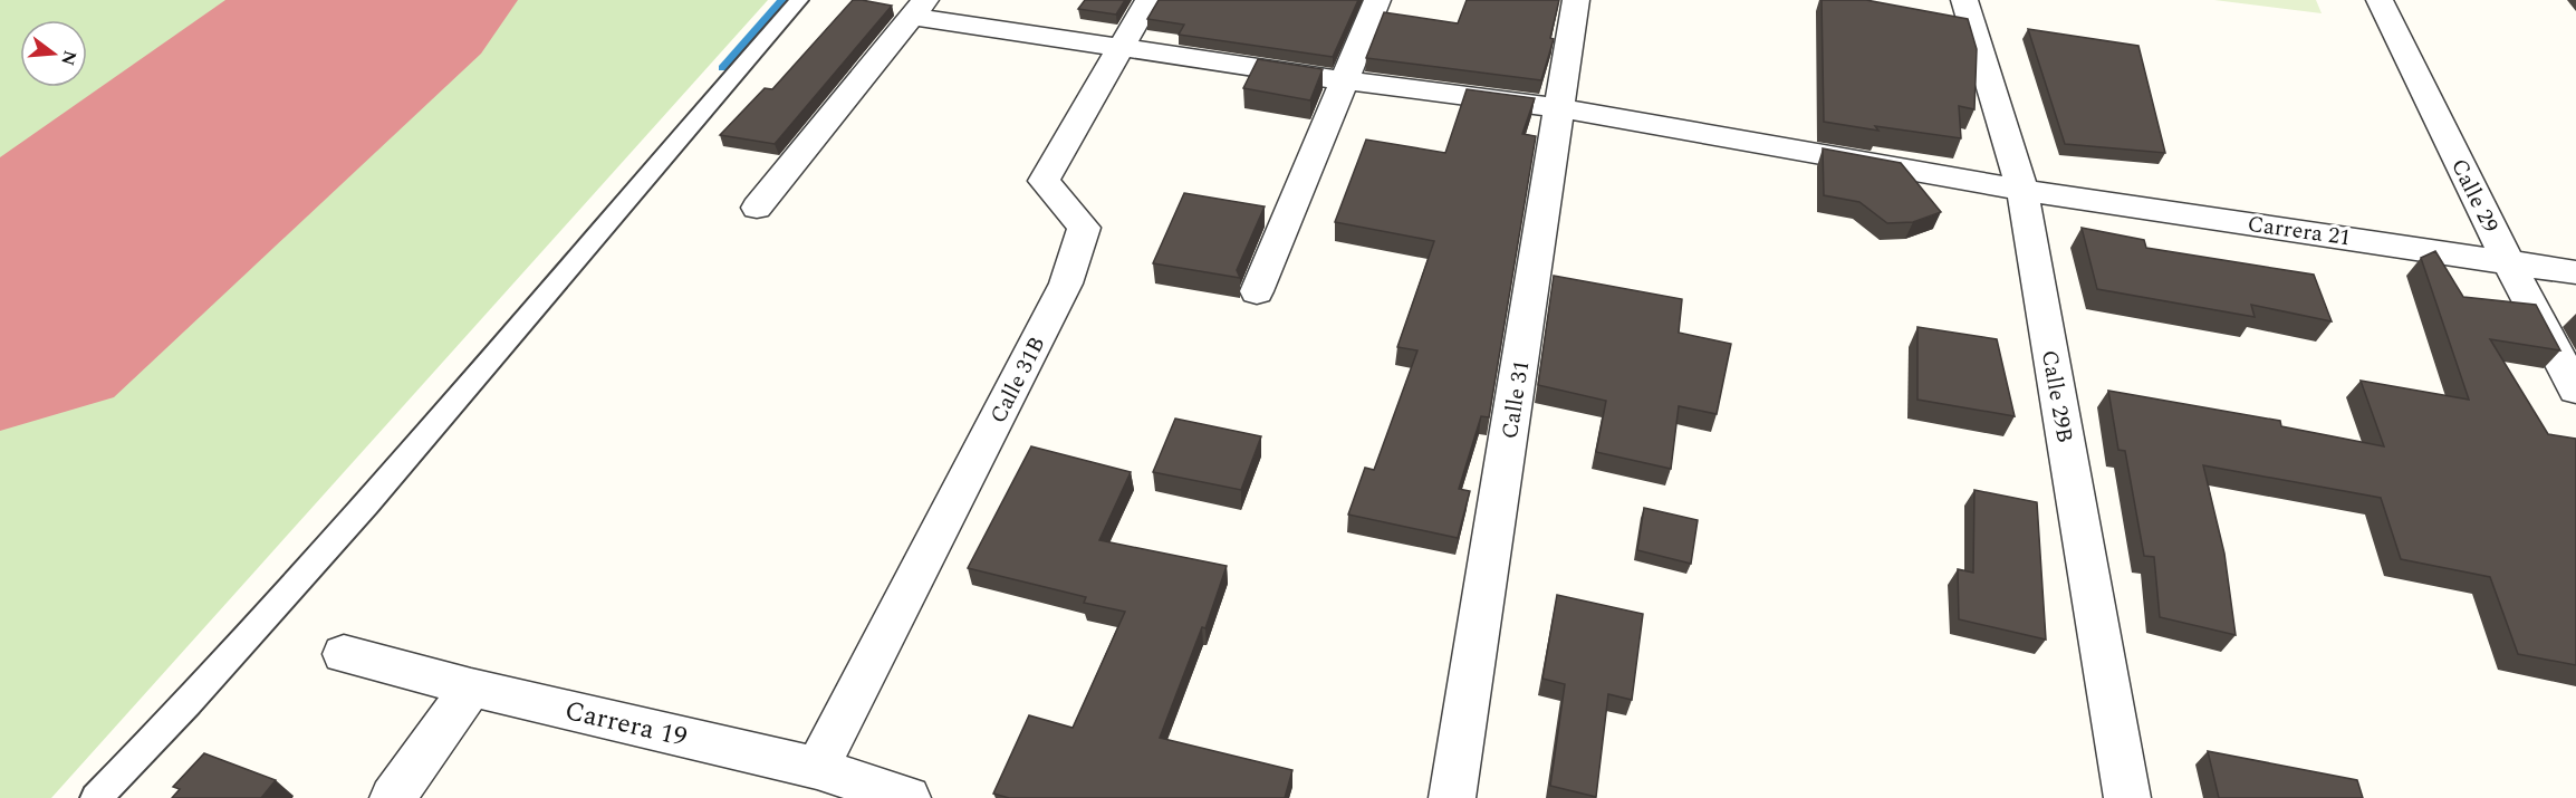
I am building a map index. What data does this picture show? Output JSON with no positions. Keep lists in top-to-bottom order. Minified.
{"streets":{"street":["Calle 29","Carrera 21","Calle 31B","Calle 29B","Calle 31","Carrera 19"]},"crossings":[["Calle 29","Carrera 21"],["Carrera 21","Calle 31B"],["Carrera 21","Calle 29B"],["Carrera 21","Calle 31"],["Calle 31B","Carrera 19"]],"north":"right"}
